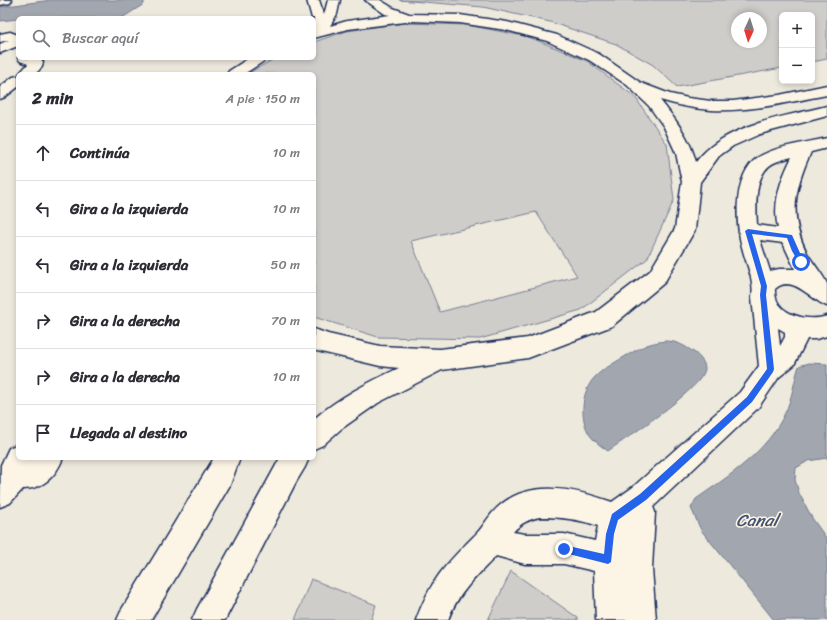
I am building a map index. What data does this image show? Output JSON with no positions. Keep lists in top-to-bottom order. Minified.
{"water":["Canal"],"north":"bottom","page":{"map_buttons":["+","−"],"search":"Buscar aquí","heading":["2 min","A pie · 150 m"],"list":[["Continúa","10 m"],["Gira a la izquierda","10 m"],["Gira a la izquierda","50 m"],["Gira a la derecha","70 m"],["Gira a la derecha","10 m"],"Llegada al destino"]}}
